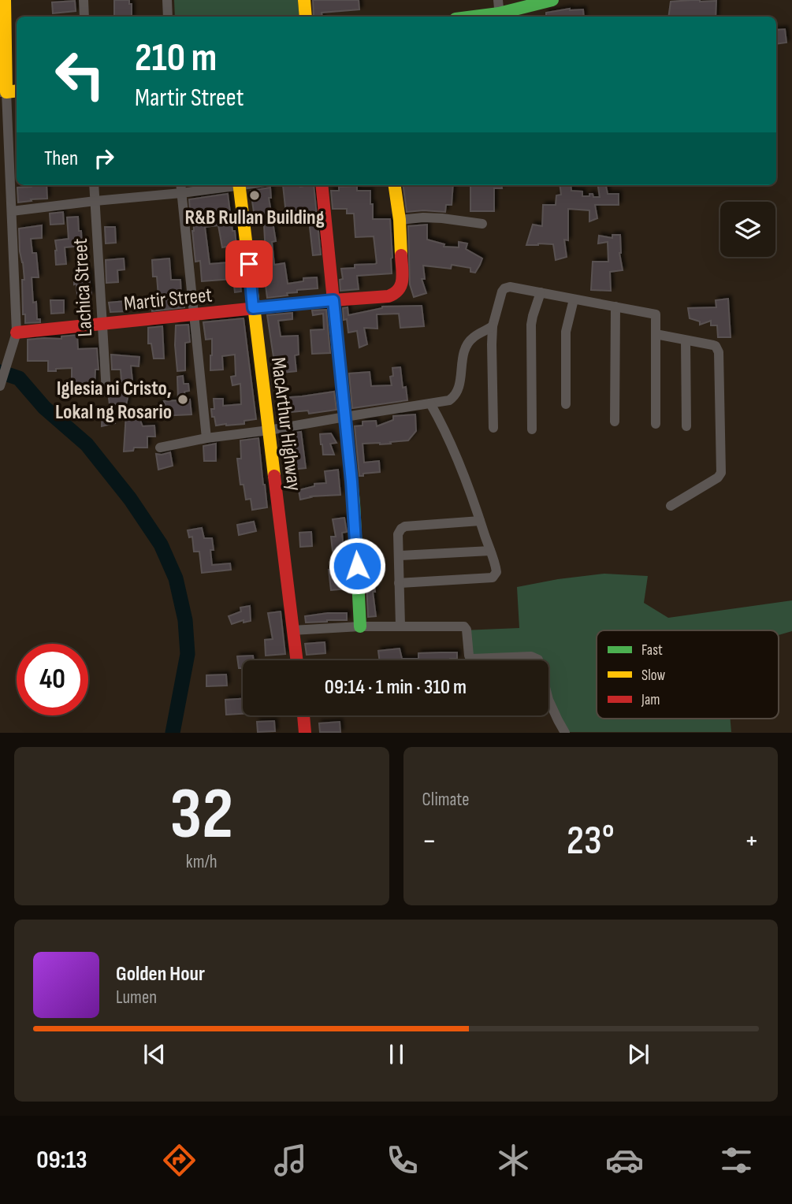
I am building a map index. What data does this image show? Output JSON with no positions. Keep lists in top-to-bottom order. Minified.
{"streets":{"main road":["Martir Street","MacArthur Highway"],"street":["Lachica Street"]},"crossings":[["Lachica Street","Martir Street"],["Martir Street","MacArthur Highway"]],"places":["R&B Rullan Building","Iglesia ni Cristo, Lokal ng Rosario"],"legend":["Fast","Slow","Jam"],"page":{"turn":["210 m","Martir Street"],"then":"Then","limit":"40","trip":"09:14 · 1 min · 310 m","tile":[["32","km/h"],"Climate"],"heat":["−","23°","+"],"song":["Golden Hour","Lumen"],"tabs":"09:13"}}
